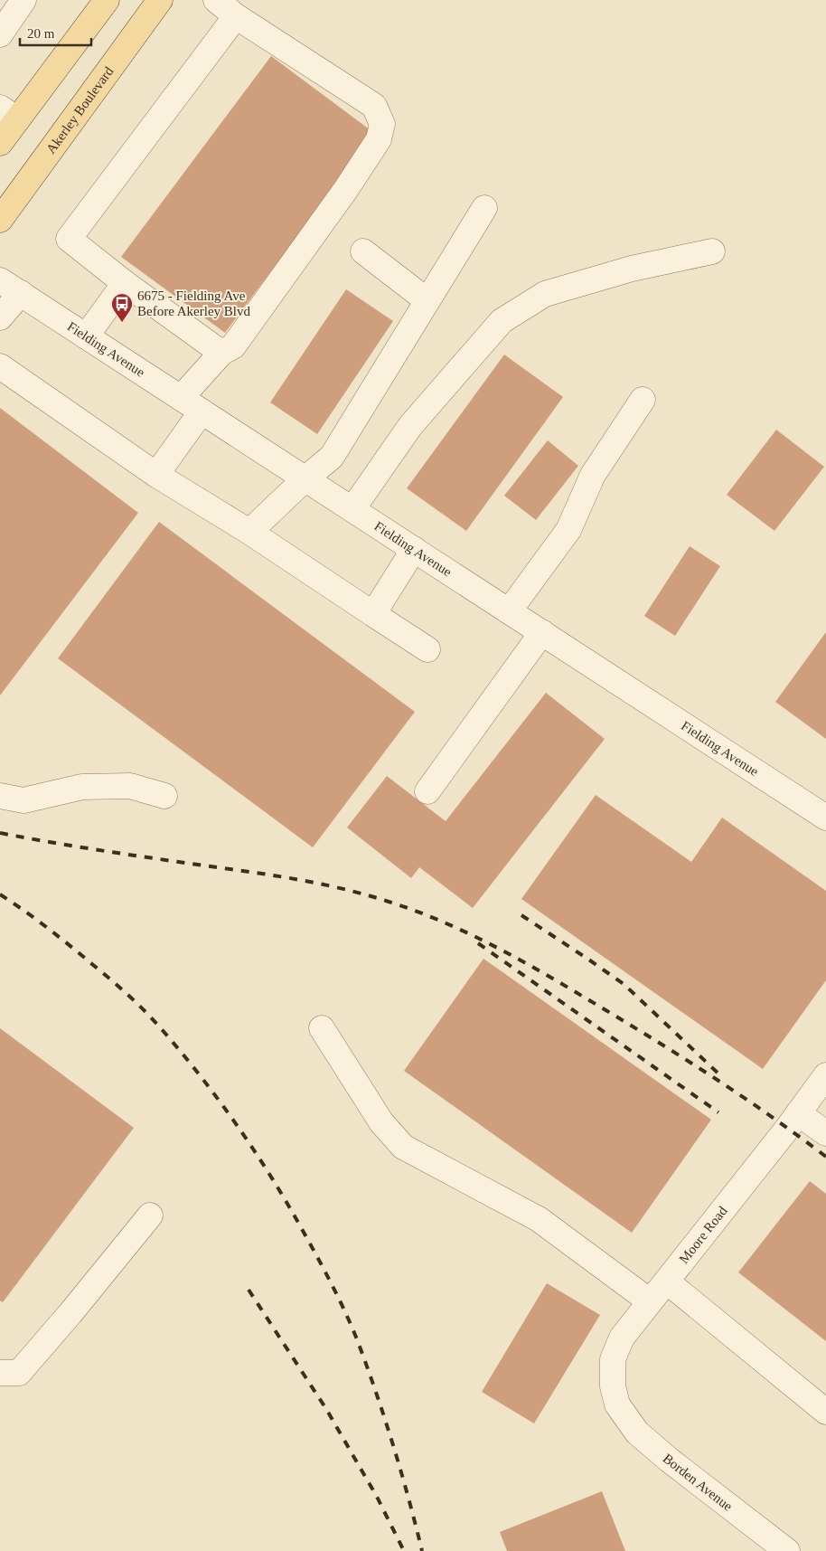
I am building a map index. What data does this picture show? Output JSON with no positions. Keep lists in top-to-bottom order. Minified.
{"streets":{"main road":["Akerley Boulevard"],"street":["Fielding Avenue","Moore Road","Borden Avenue"]},"crossings":[["Moore Road","Borden Avenue"]],"places":{"bus stop":["6675 - Fielding Ave Before Akerley Blvd"]},"scale_bar":"20 m"}
